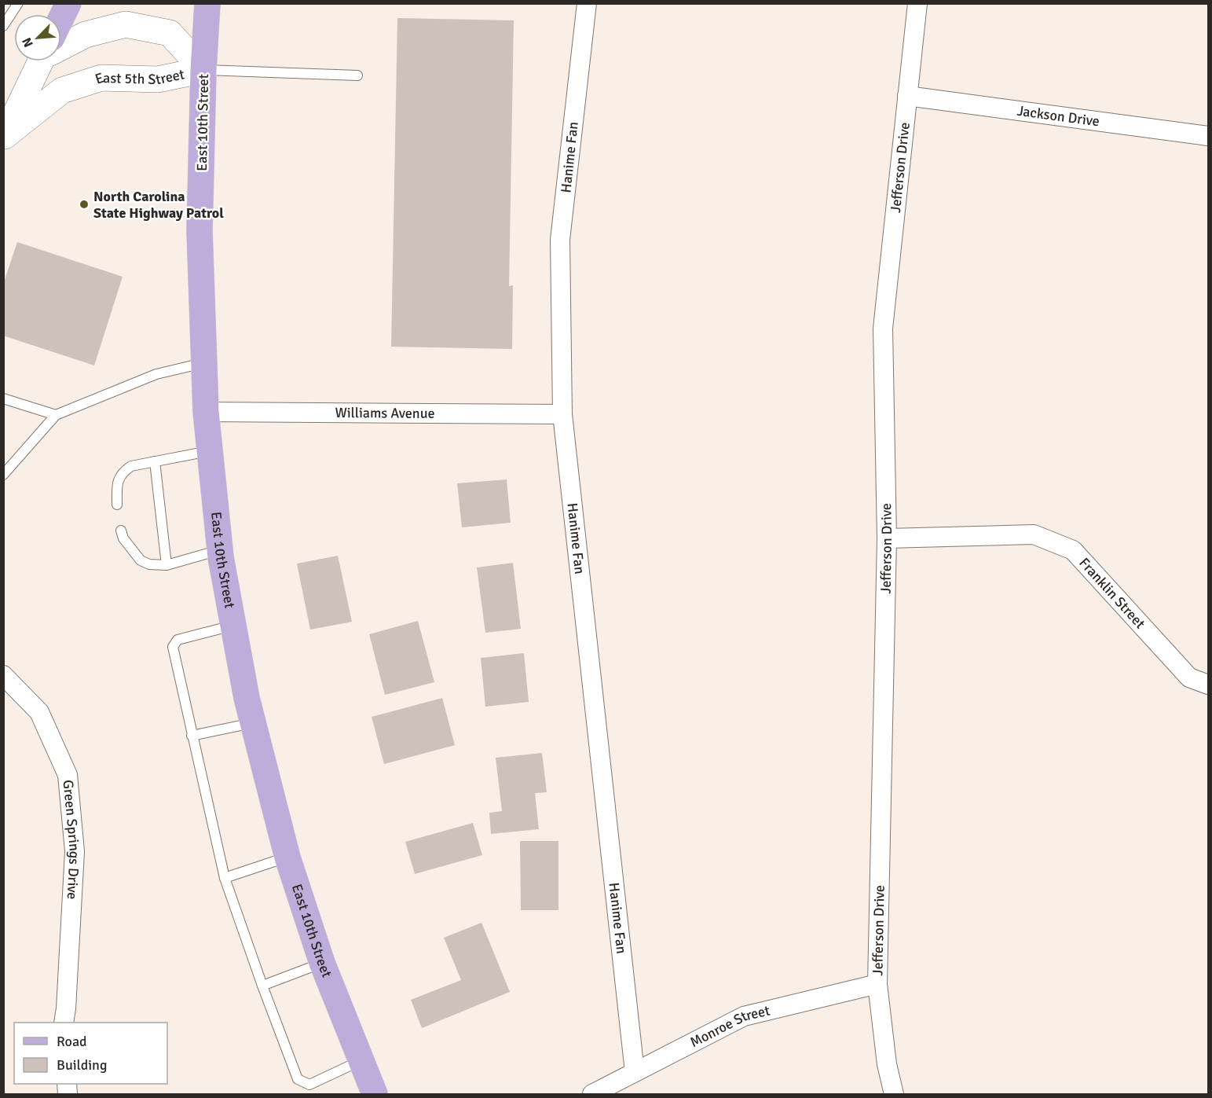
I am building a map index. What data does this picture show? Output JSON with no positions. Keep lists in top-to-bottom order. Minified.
{"streets":{"main road":["East 5th Street","East 10th Street"],"street":["Jackson Drive","Hanime Fan","Jefferson Drive","Williams Avenue","Franklin Street","Green Springs Drive","Monroe Street"]},"crossings":[["East 5th Street","East 10th Street"],["Jackson Drive","Jefferson Drive"],["East 10th Street","Williams Avenue"],["Hanime Fan","Williams Avenue"],["Hanime Fan","Monroe Street"],["Jefferson Drive","Franklin Street"],["Jefferson Drive","Monroe Street"]],"places":["North Carolina State Highway Patrol"],"legend":["Road","Building"],"north":"bottom left"}
